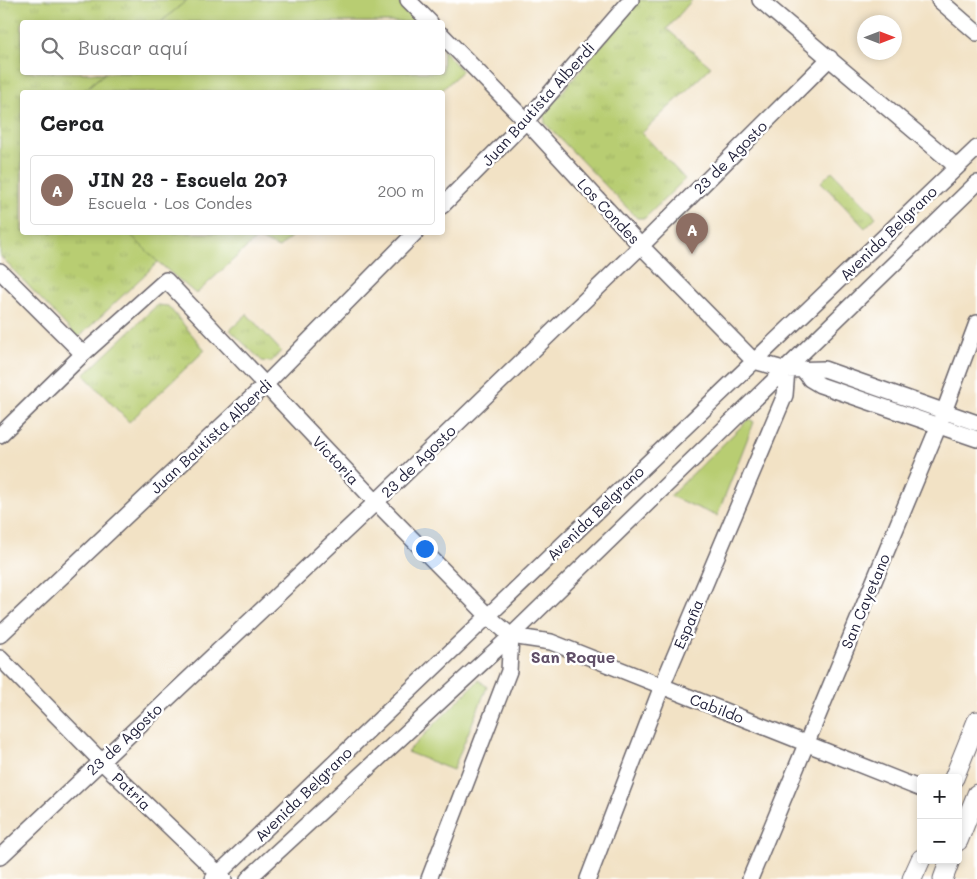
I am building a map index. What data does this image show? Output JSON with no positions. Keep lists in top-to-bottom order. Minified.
{"streets":{"street":["Juan Bautista Alberdi","23 de Agosto","Los Condes","Avenida Belgrano","Victoria","San Cayetano","España","Cabildo","Patria"]},"crossings":[["Juan Bautista Alberdi","Los Condes"],["Juan Bautista Alberdi","Victoria"],["23 de Agosto","Los Condes"],["23 de Agosto","Victoria"],["23 de Agosto","Patria"],["Los Condes","Avenida Belgrano"],["Avenida Belgrano","Victoria"],["Avenida Belgrano","España"],["Avenida Belgrano","Cabildo"],["Avenida Belgrano","Patria"],["Victoria","Cabildo"],["San Cayetano","Cabildo"],["España","Cabildo"]],"districts":["San Roque"],"north":"right","page":{"search":"Buscar aquí","heading":"Cerca","list":[{"mark":"A","name":"JIN 23 - Escuela 207","note":"Escuela · Los Condes","value":"200 m"}],"pins":"A","map_buttons":["+","−"]}}
